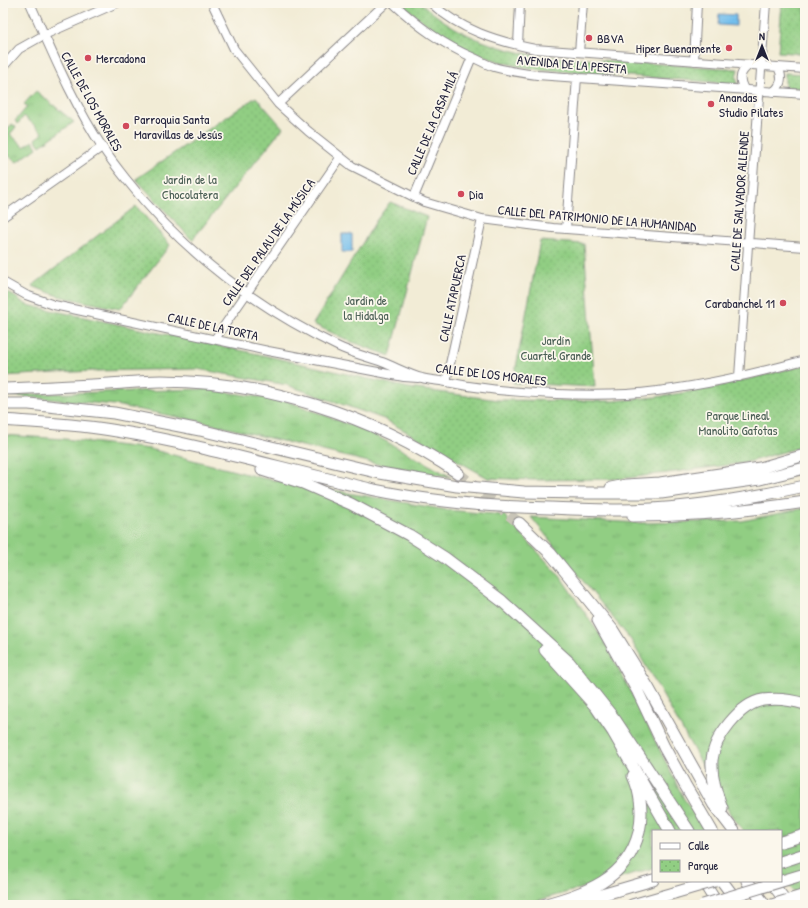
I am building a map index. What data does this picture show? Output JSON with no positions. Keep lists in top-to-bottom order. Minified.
{"streets":{"street":["AVENIDA DE LA PESETA","CALLE DE LOS MORALES","CALLE DE LA CASA MILÁ","CALLE DE SALVADOR ALLENDE","CALLE DEL PATRIMONIO DE LA HUMANIDAD","CALLE DEL PALAU DE LA MÚSICA","CALLE ATAPUERCA","CALLE DE LA TORTA"]},"crossings":[["AVENIDA DE LA PESETA","CALLE DE LA CASA MILÁ"],["AVENIDA DE LA PESETA","CALLE DE SALVADOR ALLENDE"],["CALLE DE LOS MORALES","CALLE DE SALVADOR ALLENDE"],["CALLE DE LOS MORALES","CALLE DEL PALAU DE LA MÚSICA"],["CALLE DE LOS MORALES","CALLE ATAPUERCA"],["CALLE DE LOS MORALES","CALLE DE LA TORTA"],["CALLE DE LA CASA MILÁ","CALLE DEL PATRIMONIO DE LA HUMANIDAD"],["CALLE DE SALVADOR ALLENDE","CALLE DEL PATRIMONIO DE LA HUMANIDAD"],["CALLE DEL PATRIMONIO DE LA HUMANIDAD","CALLE DEL PALAU DE LA MÚSICA"],["CALLE DEL PATRIMONIO DE LA HUMANIDAD","CALLE ATAPUERCA"],["CALLE DEL PALAU DE LA MÚSICA","CALLE DE LA TORTA"]],"parks":["Jardín de la Chocolatera","Jardín de la Hidalga","Jardín Cuartel Grande","Parque Lineal Manolito Gafotas"],"places":["BBVA","Hiper Buenamente","Mercadona","Anandas Studio Pilates","Parroquia Santa Maravillas de Jesús","Dia","Carabanchel 11"],"legend":["Calle","Parque"],"north":"top"}
